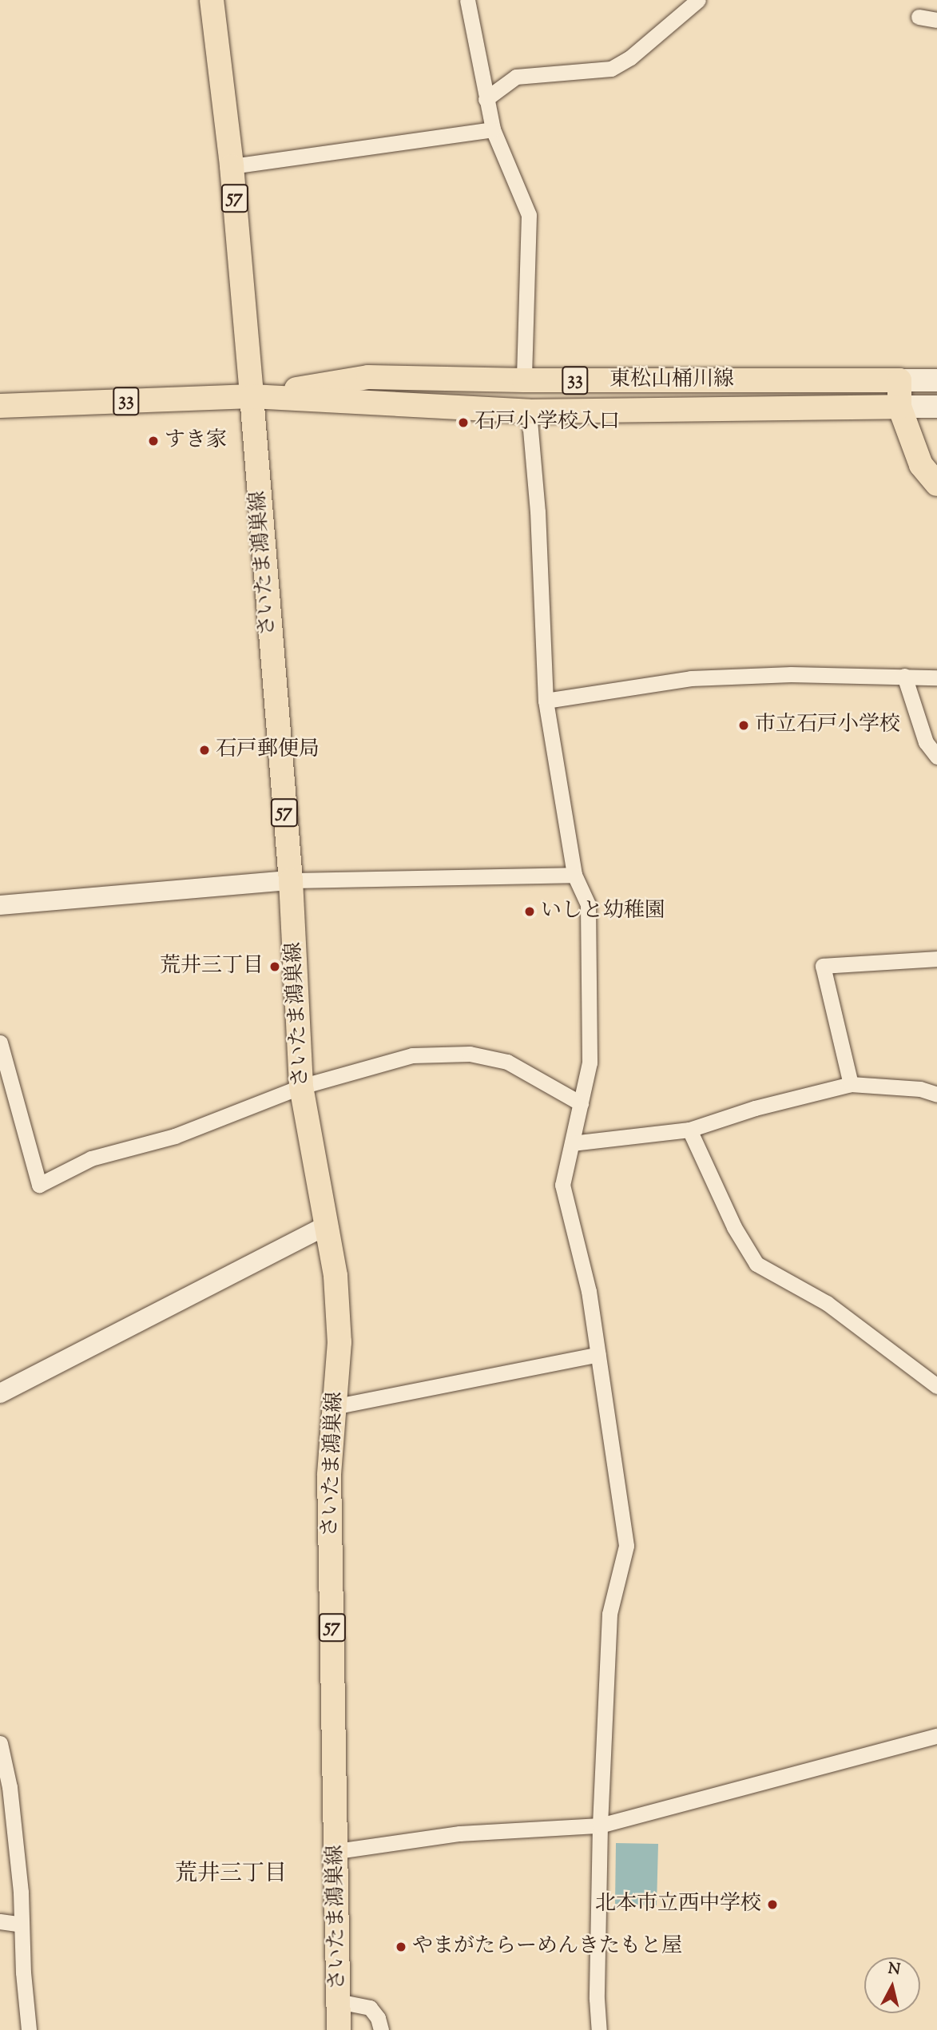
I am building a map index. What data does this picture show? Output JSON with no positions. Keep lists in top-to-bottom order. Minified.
{"streets":{"main road":["57","33","東松山桶川線","さいたま鴻巣線"]},"crossings":[["東松山桶川線","さいたま鴻巣線"]],"districts":["荒井三丁目"],"places":["石戸小学校入口","すき家","市立石戸小学校","石戸郵便局","いしと幼稚園","荒井三丁目","北本市立西中学校","やまがたらーめんきたもと屋"],"north":"top"}
